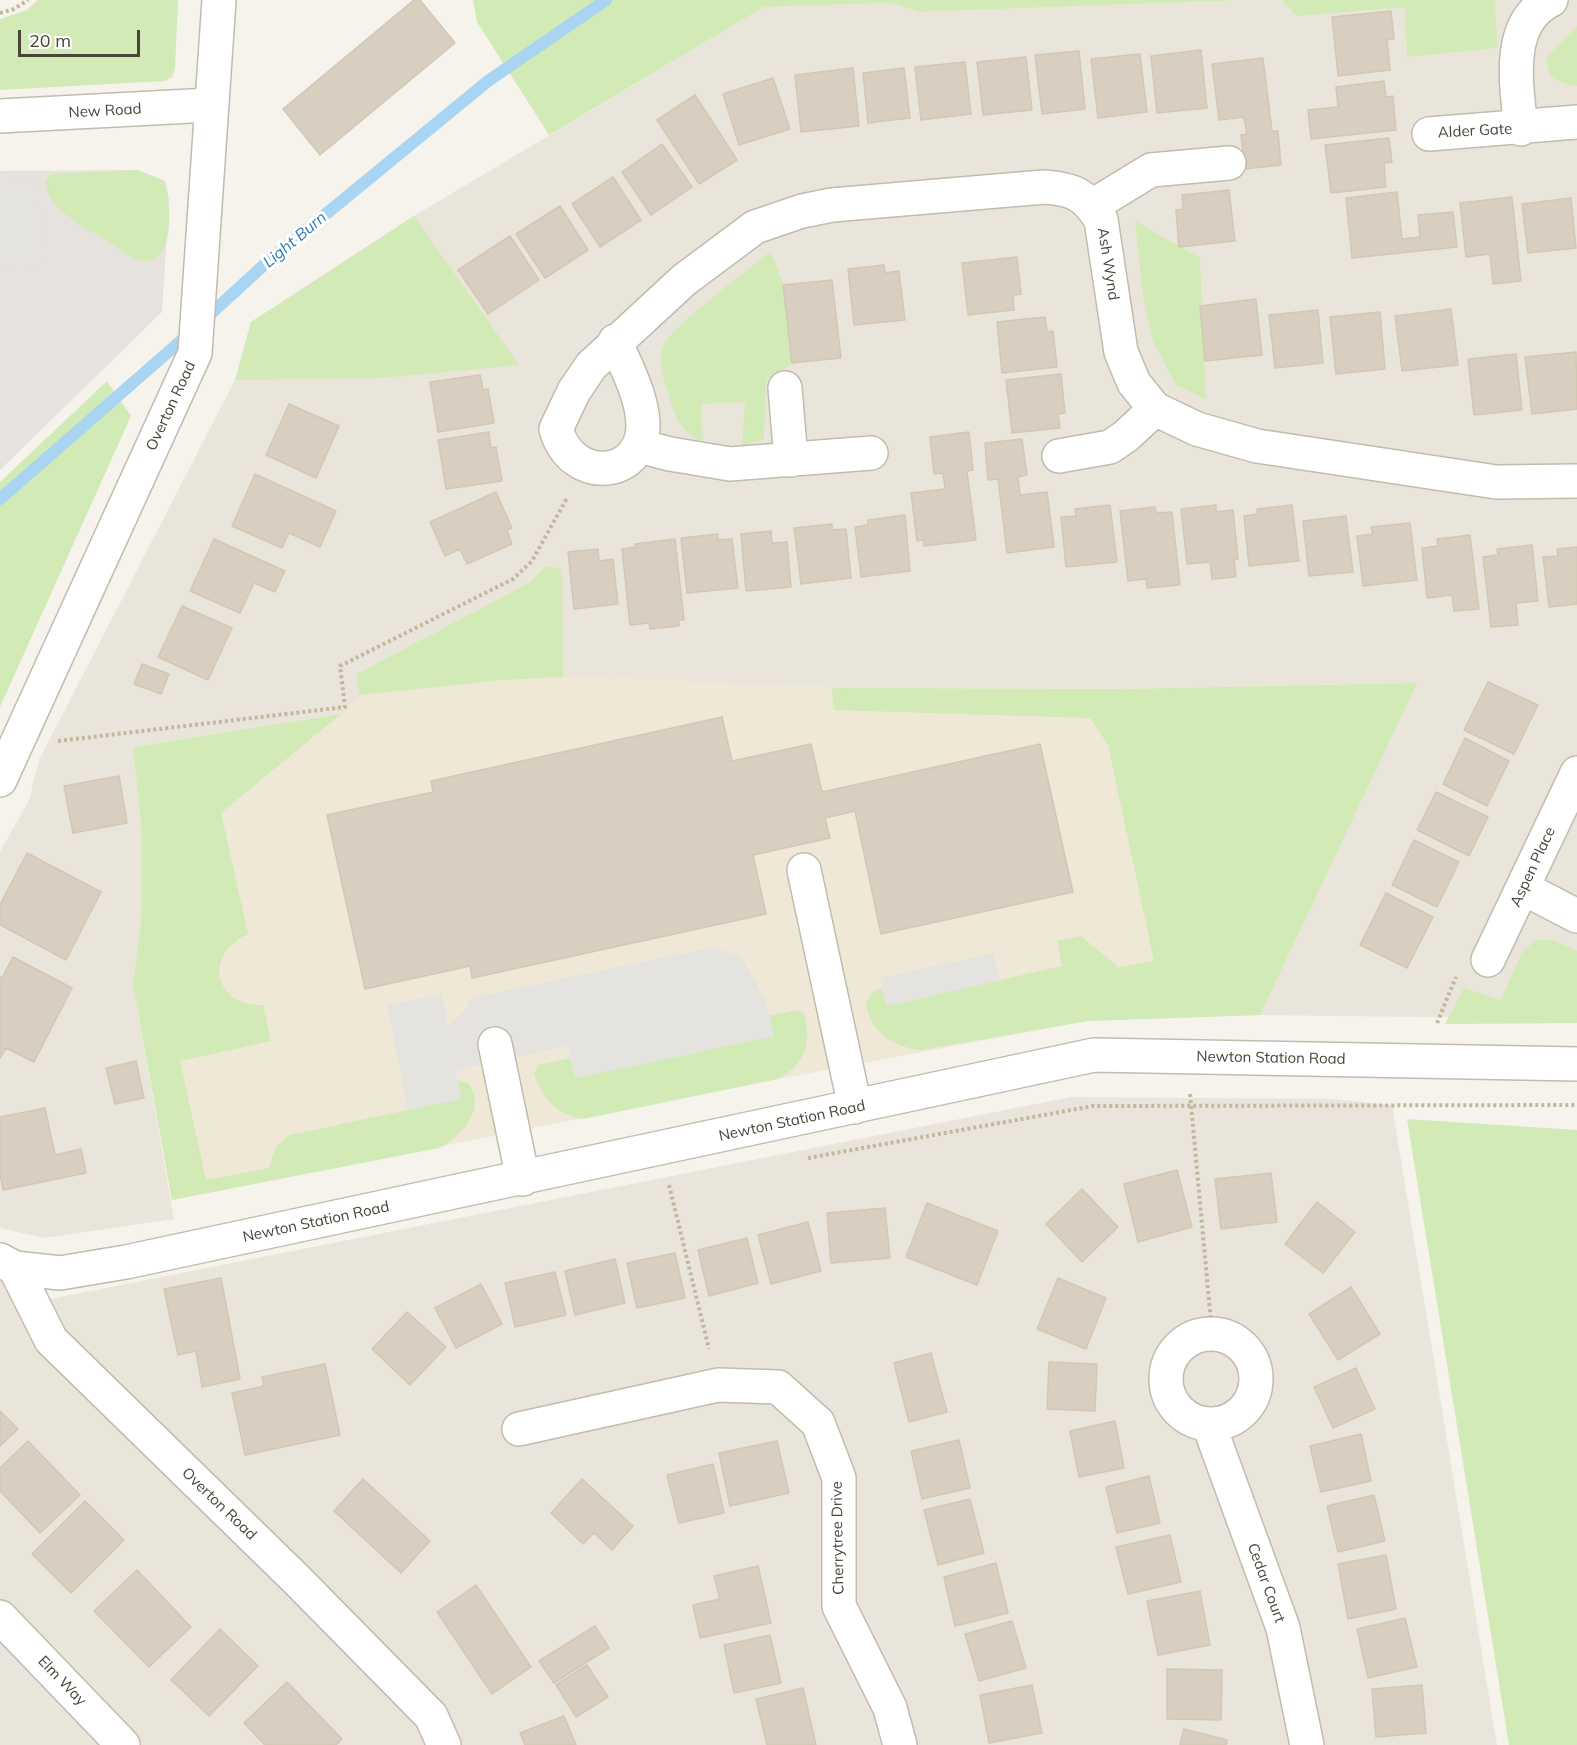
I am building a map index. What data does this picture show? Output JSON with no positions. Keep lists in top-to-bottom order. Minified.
{"streets":{"street":["New Road","Alder Gate","Ash Wynd","Overton Road","Aspen Place","Newton Station Road","Cherrytree Drive","Cedar Court","Elm Way"]},"crossings":[["New Road","Overton Road"],["Overton Road","Newton Station Road"]],"water":["Light Burn"],"scale_bar":"20 m"}
